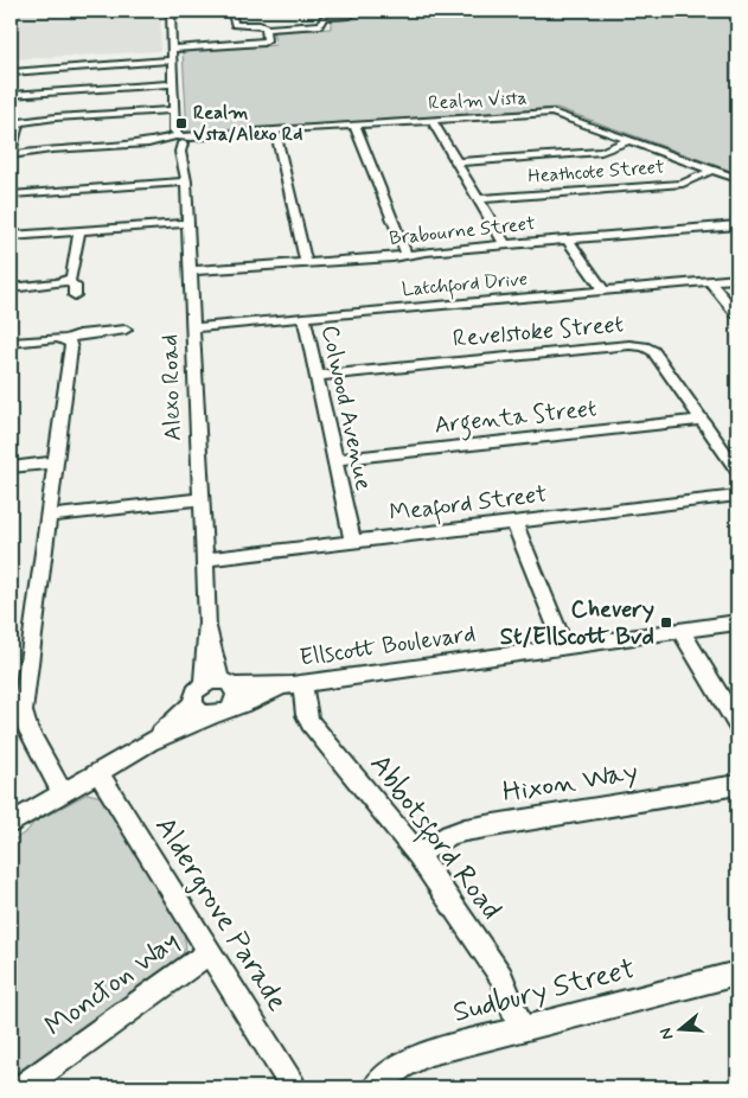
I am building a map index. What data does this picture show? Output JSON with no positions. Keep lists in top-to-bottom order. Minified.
{"streets":{"street":["Realm Vista","Heathcote Street","Brabourne Street","Latchford Drive","Revelstoke Street","Alexo Road","Colwood Avenue","Argenta Street","Meaford Street","Ellscott Boulevard","Hixon Way","Abbotsford Road","Aldergrove Parade","Moncton Way","Sudbury Street"]},"crossings":[["Realm Vista","Heathcote Street"],["Realm Vista","Alexo Road"],["Brabourne Street","Alexo Road"],["Latchford Drive","Alexo Road"],["Latchford Drive","Colwood Avenue"],["Revelstoke Street","Colwood Avenue"],["Revelstoke Street","Argenta Street"],["Alexo Road","Meaford Street"],["Alexo Road","Ellscott Boulevard"],["Colwood Avenue","Argenta Street"],["Colwood Avenue","Meaford Street"],["Ellscott Boulevard","Abbotsford Road"],["Hixon Way","Abbotsford Road"],["Abbotsford Road","Sudbury Street"],["Aldergrove Parade","Moncton Way"]],"places":{"transit":["Realm Vsta/Alexo Rd","Chevery St/Ellscott Bvd"]},"north":"left"}
